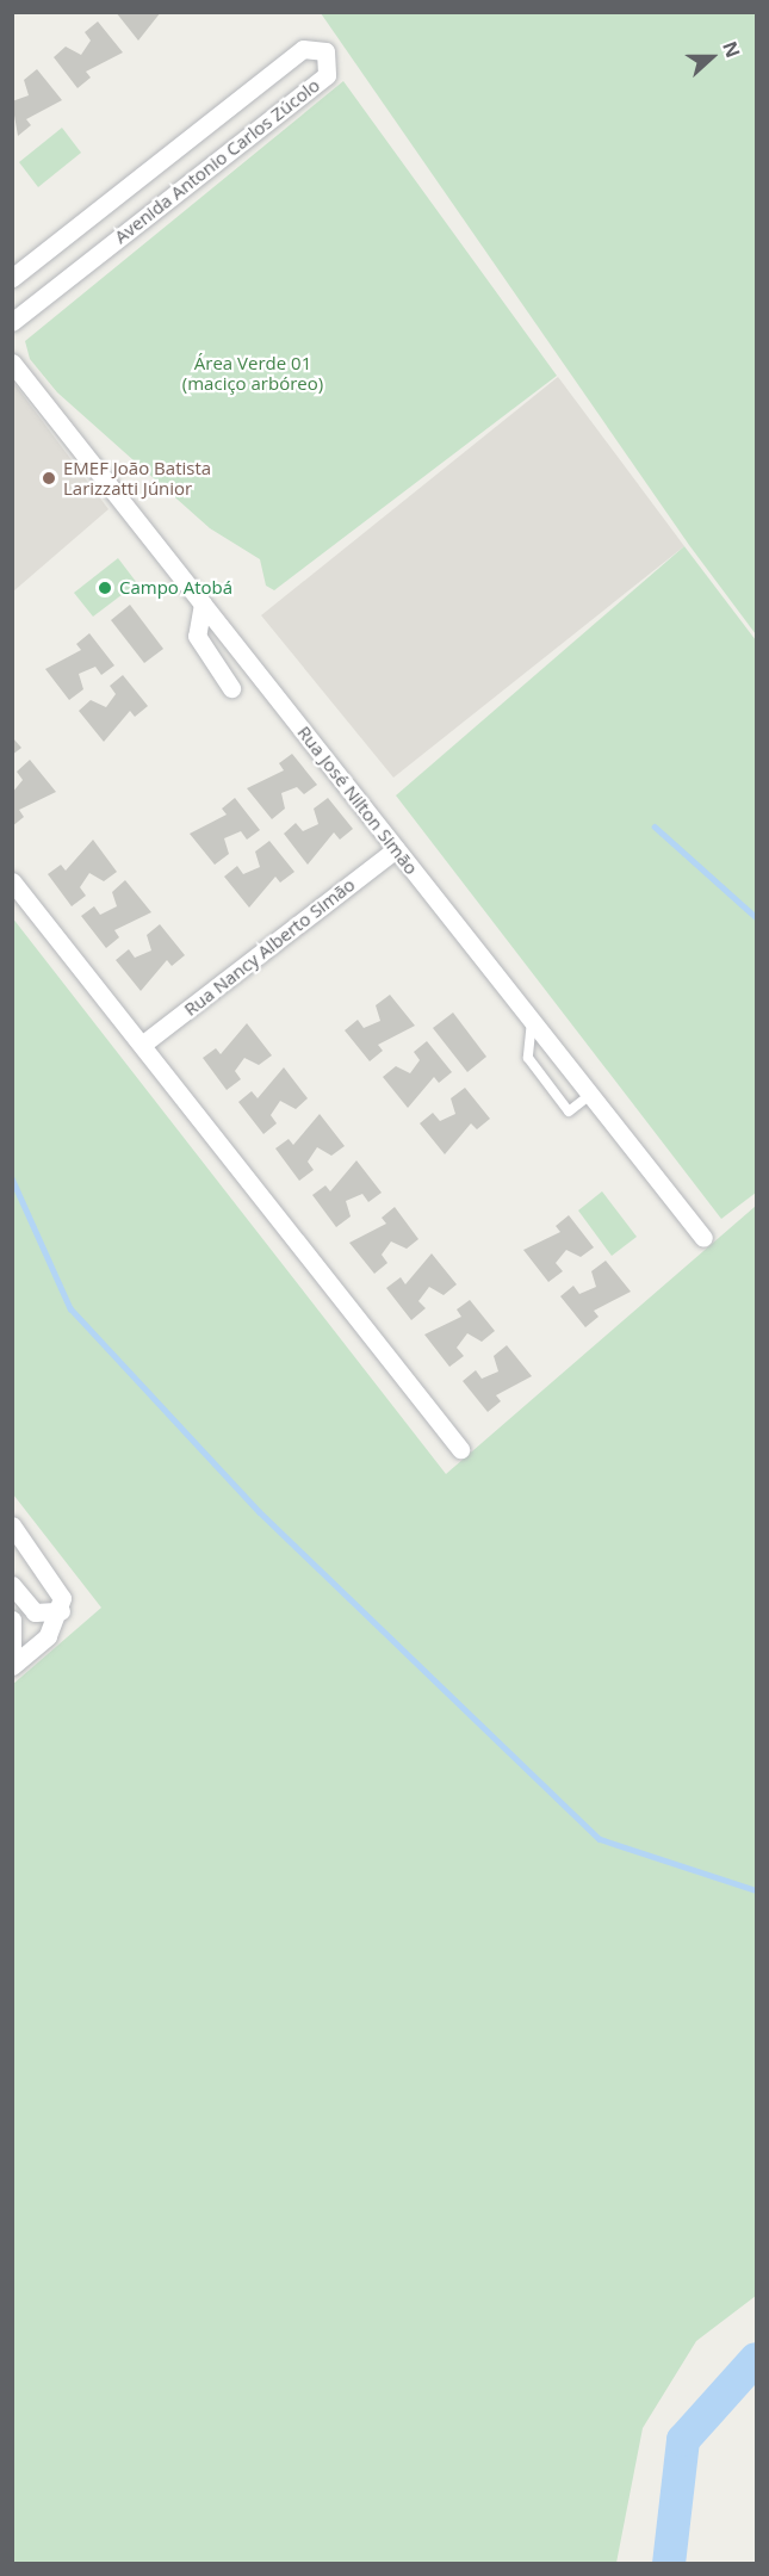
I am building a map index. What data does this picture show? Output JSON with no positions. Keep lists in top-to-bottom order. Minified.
{"streets":{"street":["Avenida Antonio Carlos Zúcolo","Rua José Nilton Simão","Rua Nancy Alberto Simão"]},"crossings":[["Rua José Nilton Simão","Rua Nancy Alberto Simão"]],"parks":["Área Verde 01 (maciço arbóreo)"],"places":["EMEF João Batista Larizzatti Júnior","Campo Atobá"],"north":"right"}
